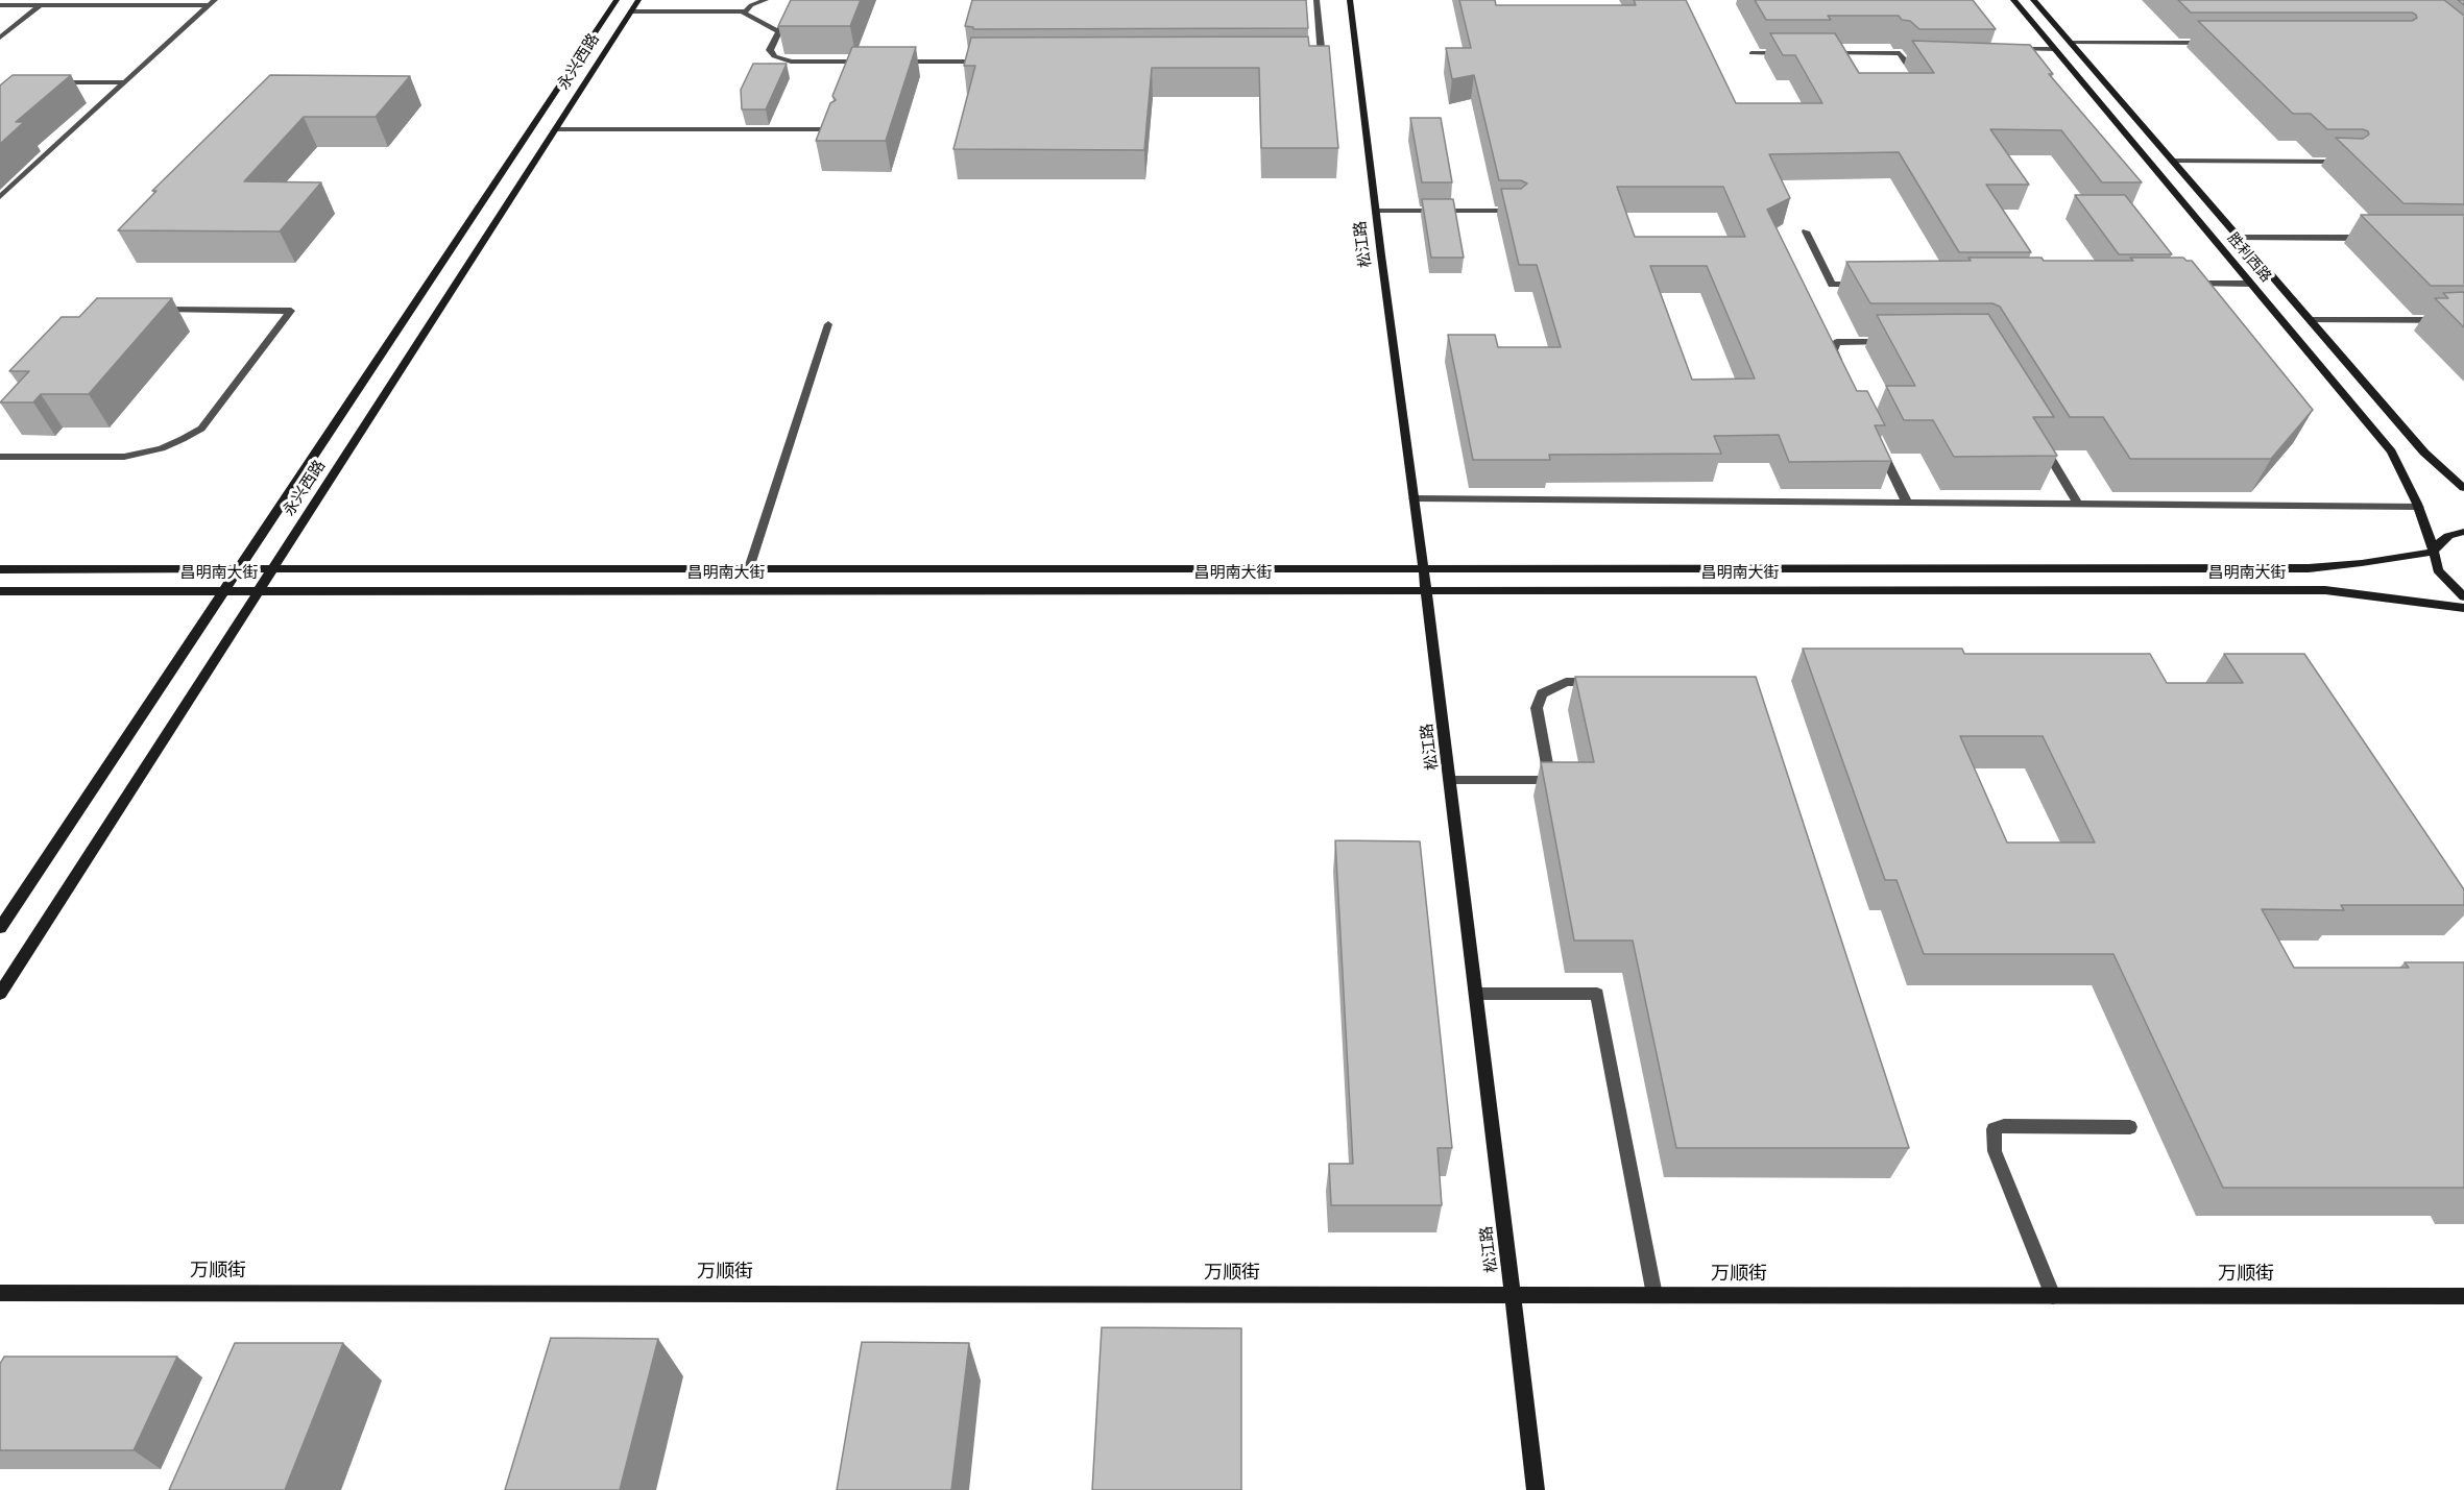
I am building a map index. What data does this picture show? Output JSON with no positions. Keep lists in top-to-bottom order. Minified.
{"streets":{"main road":["永兴西路","松江路","胜利西路","昌明南大街","万顺街"]},"crossings":[["永兴西路","昌明南大街"],["松江路","昌明南大街"],["松江路","万顺街"],["胜利西路","昌明南大街"]]}
